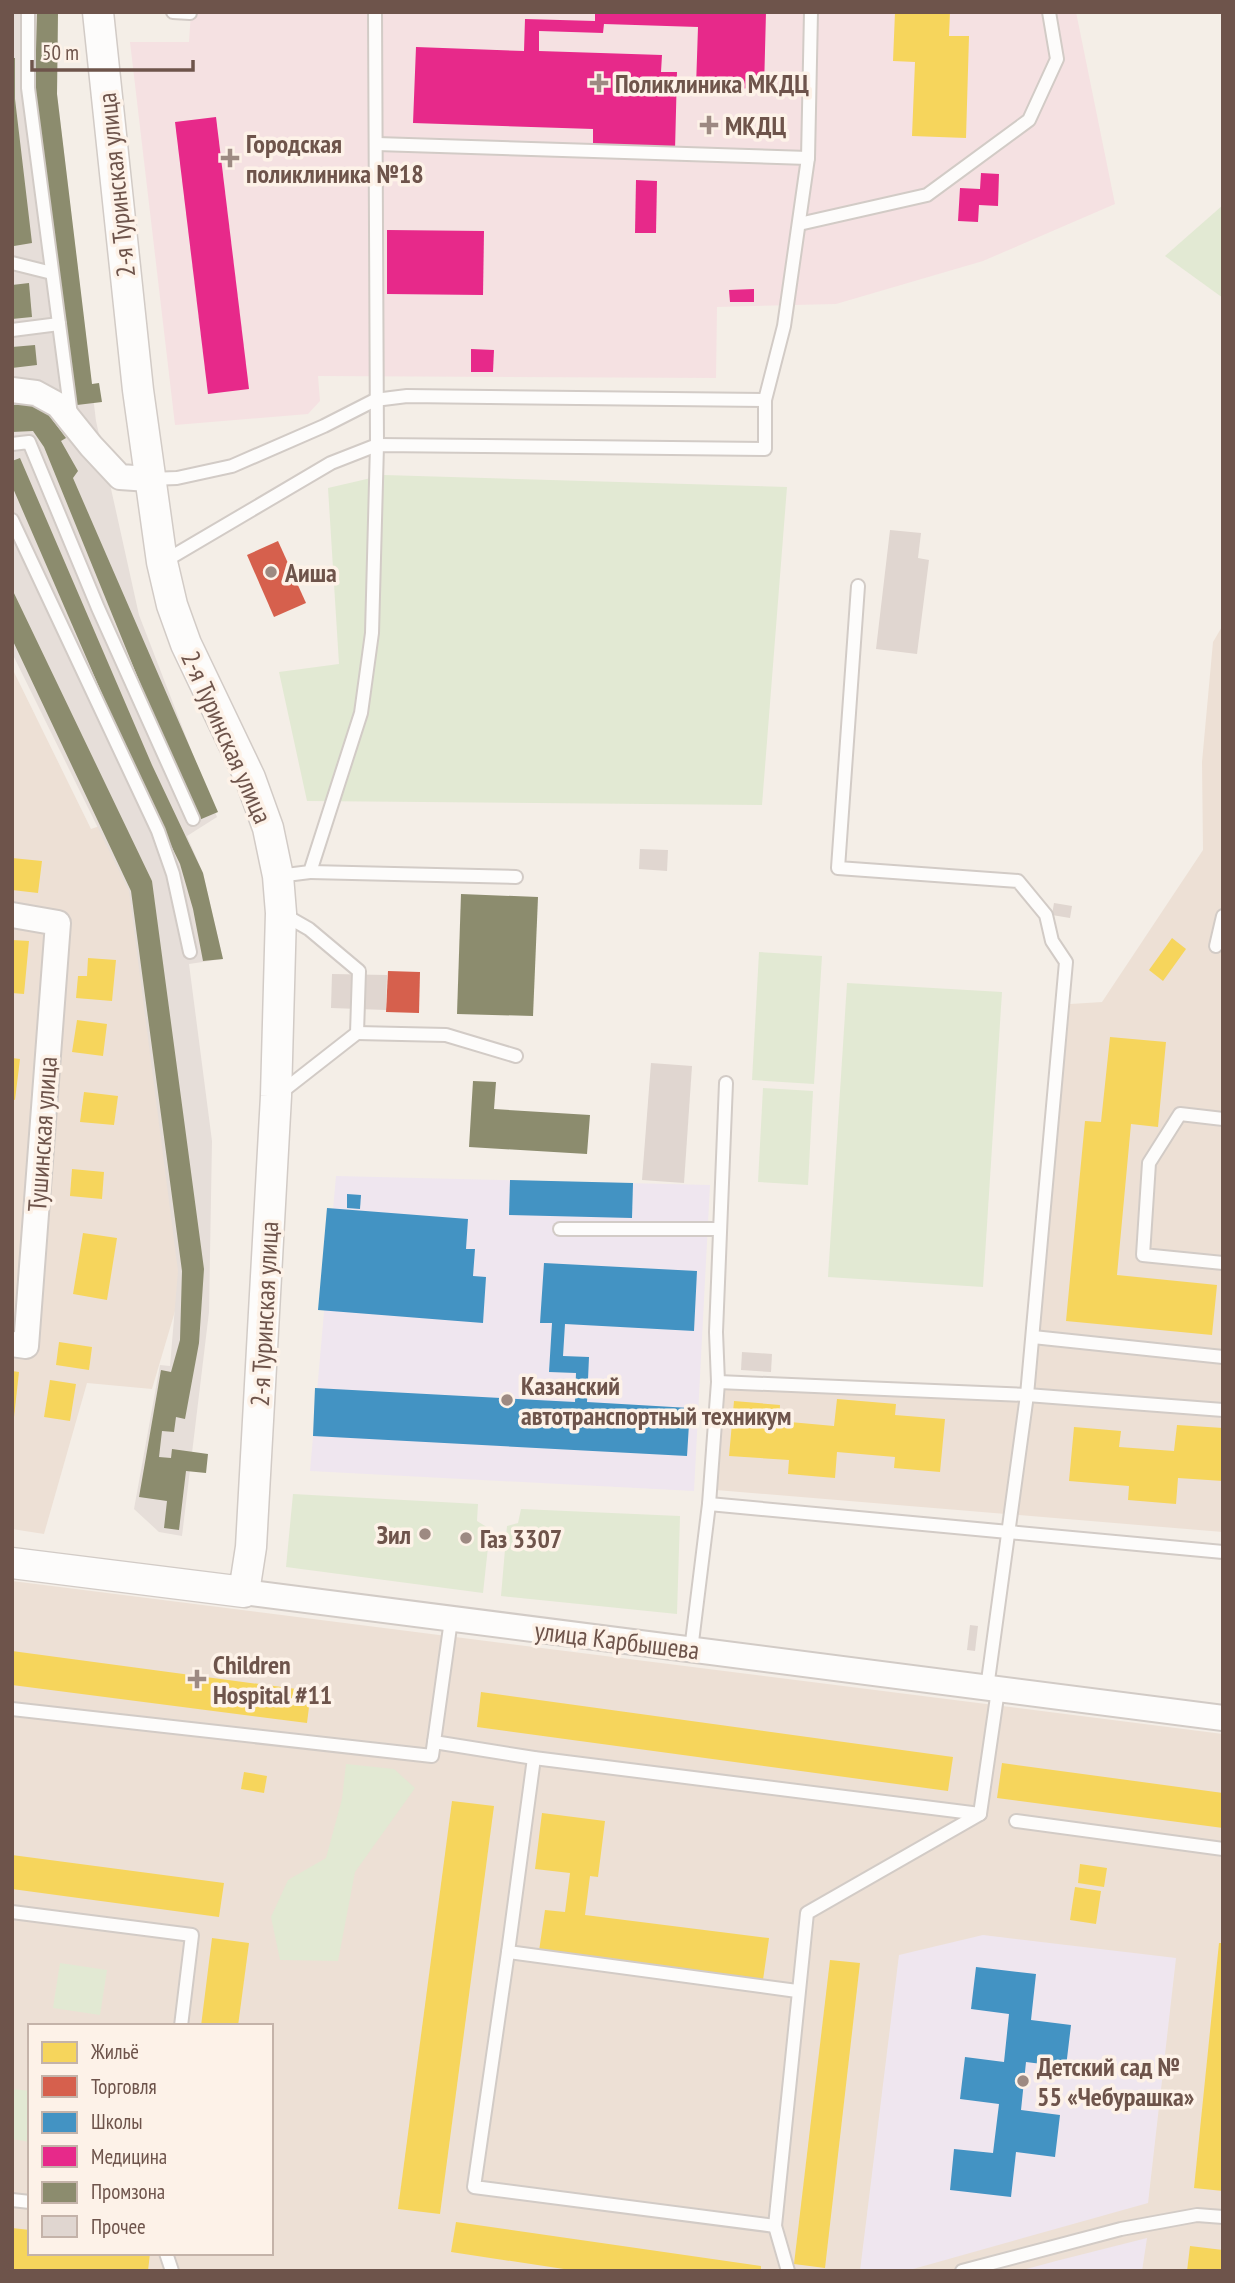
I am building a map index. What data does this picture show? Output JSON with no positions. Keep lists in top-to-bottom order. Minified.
{"streets":{"street":["2-я Туринская улица","Тушинская улица","улица Карбышева"]},"crossings":[["2-я Туринская улица","улица Карбышева"]],"places":{"health":["Поликлиника МКДЦ","МКДЦ","Городская поликлиника №18","Children Hospital #11"],"other":["Аиша","Казанский автотранспортный техникум","Зил","Газ 3307","Детский сад № 55 «Чебурашка»"]},"legend":["Жильё","Торговля","Школы","Медицина","Промзона","Прочее"],"scale_bar":"50 m"}
